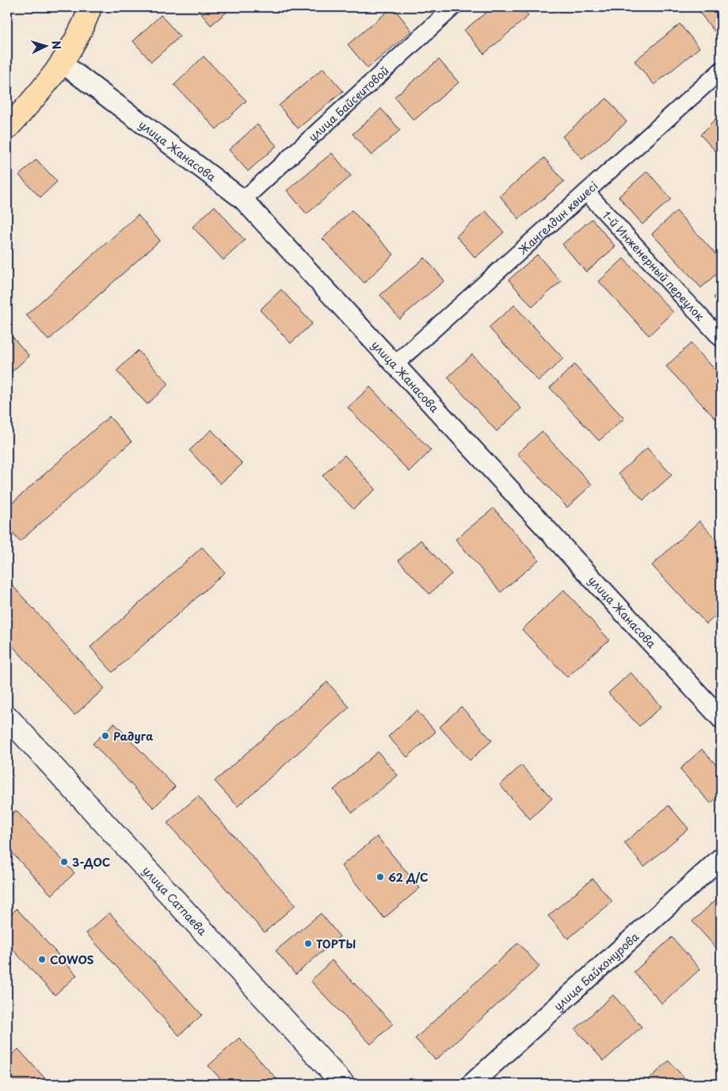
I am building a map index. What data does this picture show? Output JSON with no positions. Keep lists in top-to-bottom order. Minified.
{"streets":{"main road":["улица Сатпаева"],"street":["улица Байсеитовой","улица Жанасова","Жангелдин көшесі","1-й Инженерный переулок","улица Байконурова"]},"crossings":[["улица Байсеитовой","улица Жанасова"],["улица Жанасова","Жангелдин көшесі"],["Жангелдин көшесі","1-й Инженерный переулок"]],"places":["Радуга","3-ДОС","62 Д/С","ТОРТЫ","COWOS"],"north":"right"}
